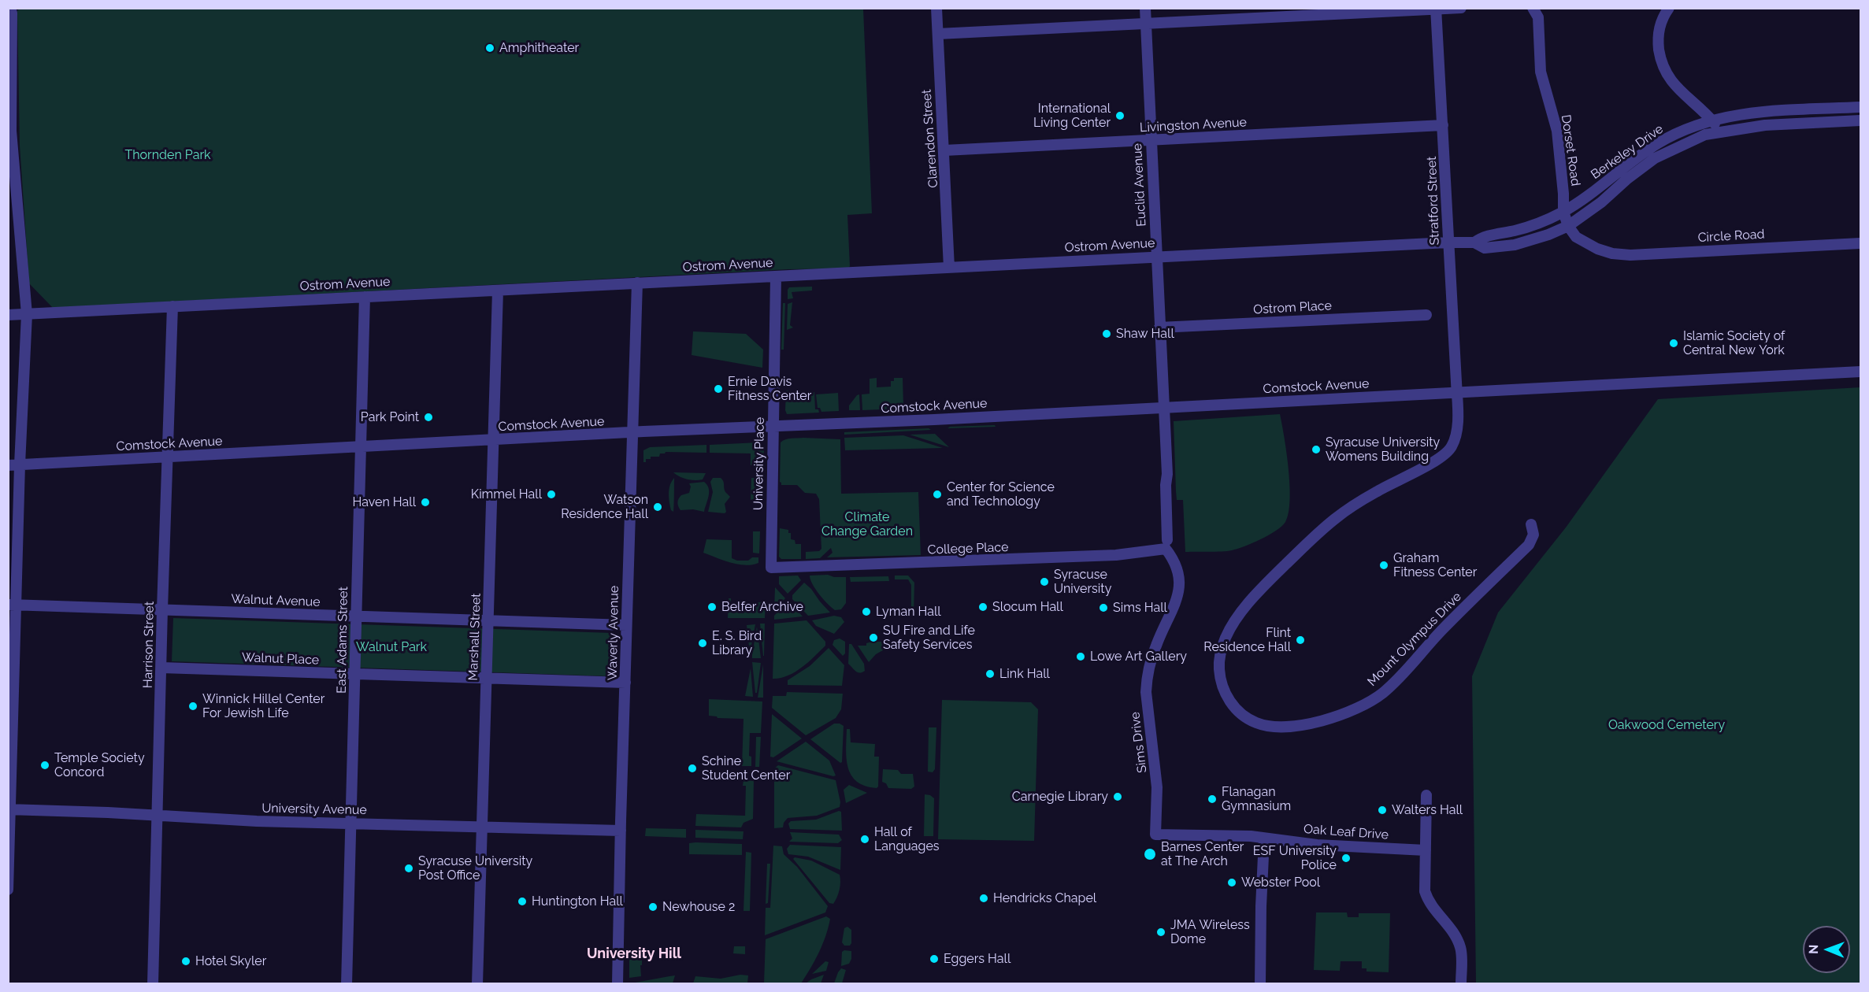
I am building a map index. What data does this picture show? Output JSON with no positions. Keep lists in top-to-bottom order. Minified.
{"streets":{"street":["Livingston Avenue","Clarendon Street","Dorset Road","Berkeley Drive","Euclid Avenue","Stratford Street","Circle Road","Ostrom Avenue","Ostrom Place","Comstock Avenue","University Place","College Place","Walnut Avenue","Waverly Avenue","Marshall Street","Mount Olympus Drive","East Adams Street","Harrison Street","Walnut Place","Sims Drive","University Avenue","Oak Leaf Drive"]},"crossings":[["Livingston Avenue","Clarendon Street"],["Livingston Avenue","Euclid Avenue"],["Livingston Avenue","Stratford Street"],["Clarendon Street","Ostrom Avenue"],["Dorset Road","Berkeley Drive"],["Dorset Road","Circle Road"],["Berkeley Drive","Stratford Street"],["Berkeley Drive","Circle Road"],["Berkeley Drive","Ostrom Avenue"],["Euclid Avenue","Ostrom Avenue"],["Euclid Avenue","Ostrom Place"],["Euclid Avenue","Comstock Avenue"],["Euclid Avenue","College Place"],["Euclid Avenue","Sims Drive"],["Stratford Street","Ostrom Avenue"],["Stratford Street","Comstock Avenue"],["Stratford Street","Mount Olympus Drive"],["Ostrom Avenue","University Place"],["Ostrom Avenue","Waverly Avenue"],["Ostrom Avenue","Marshall Street"],["Ostrom Avenue","East Adams Street"],["Ostrom Avenue","Harrison Street"],["Comstock Avenue","University Place"],["Comstock Avenue","Waverly Avenue"],["Comstock Avenue","Marshall Street"],["Comstock Avenue","Mount Olympus Drive"],["Comstock Avenue","East Adams Street"],["Comstock Avenue","Harrison Street"],["University Place","College Place"],["College Place","Sims Drive"],["Walnut Avenue","Waverly Avenue"],["Walnut Avenue","Marshall Street"],["Walnut Avenue","East Adams Street"],["Walnut Avenue","Harrison Street"],["Waverly Avenue","Walnut Place"],["Waverly Avenue","University Avenue"],["Marshall Street","Walnut Place"],["Marshall Street","University Avenue"],["East Adams Street","Walnut Place"],["East Adams Street","University Avenue"],["Harrison Street","Walnut Place"],["Harrison Street","University Avenue"],["Sims Drive","Oak Leaf Drive"]],"districts":["University Hill"],"parks":["Thornden Park","Climate Change Garden","Walnut Park","Oakwood Cemetery"],"places":["Amphitheater","International Living Center","Shaw Hall","Islamic Society of Central New York","Ernie Davis Fitness Center","Park Point","Syracuse University Womens Building","Kimmel Hall","Center for Science and Technology","Haven Hall","Watson Residence Hall","Graham Fitness Center","Syracuse University","Belfer Archive","Slocum Hall","Sims Hall","Lyman Hall","SU Fire and Life Safety Services","Flint Residence Hall","E. S. Bird Library","Lowe Art Gallery","Link Hall","Winnick Hillel Center For Jewish Life","Temple Society Concord","Schine Student Center","Carnegie Library","Flanagan Gymnasium","Walters Hall","Hall of Languages","Barnes Center at The Arch","ESF University Police","Syracuse University Post Office","Webster Pool","Hendricks Chapel","Huntington Hall","Newhouse 2","JMA Wireless Dome","Eggers Hall","Hotel Skyler"],"north":"left"}
